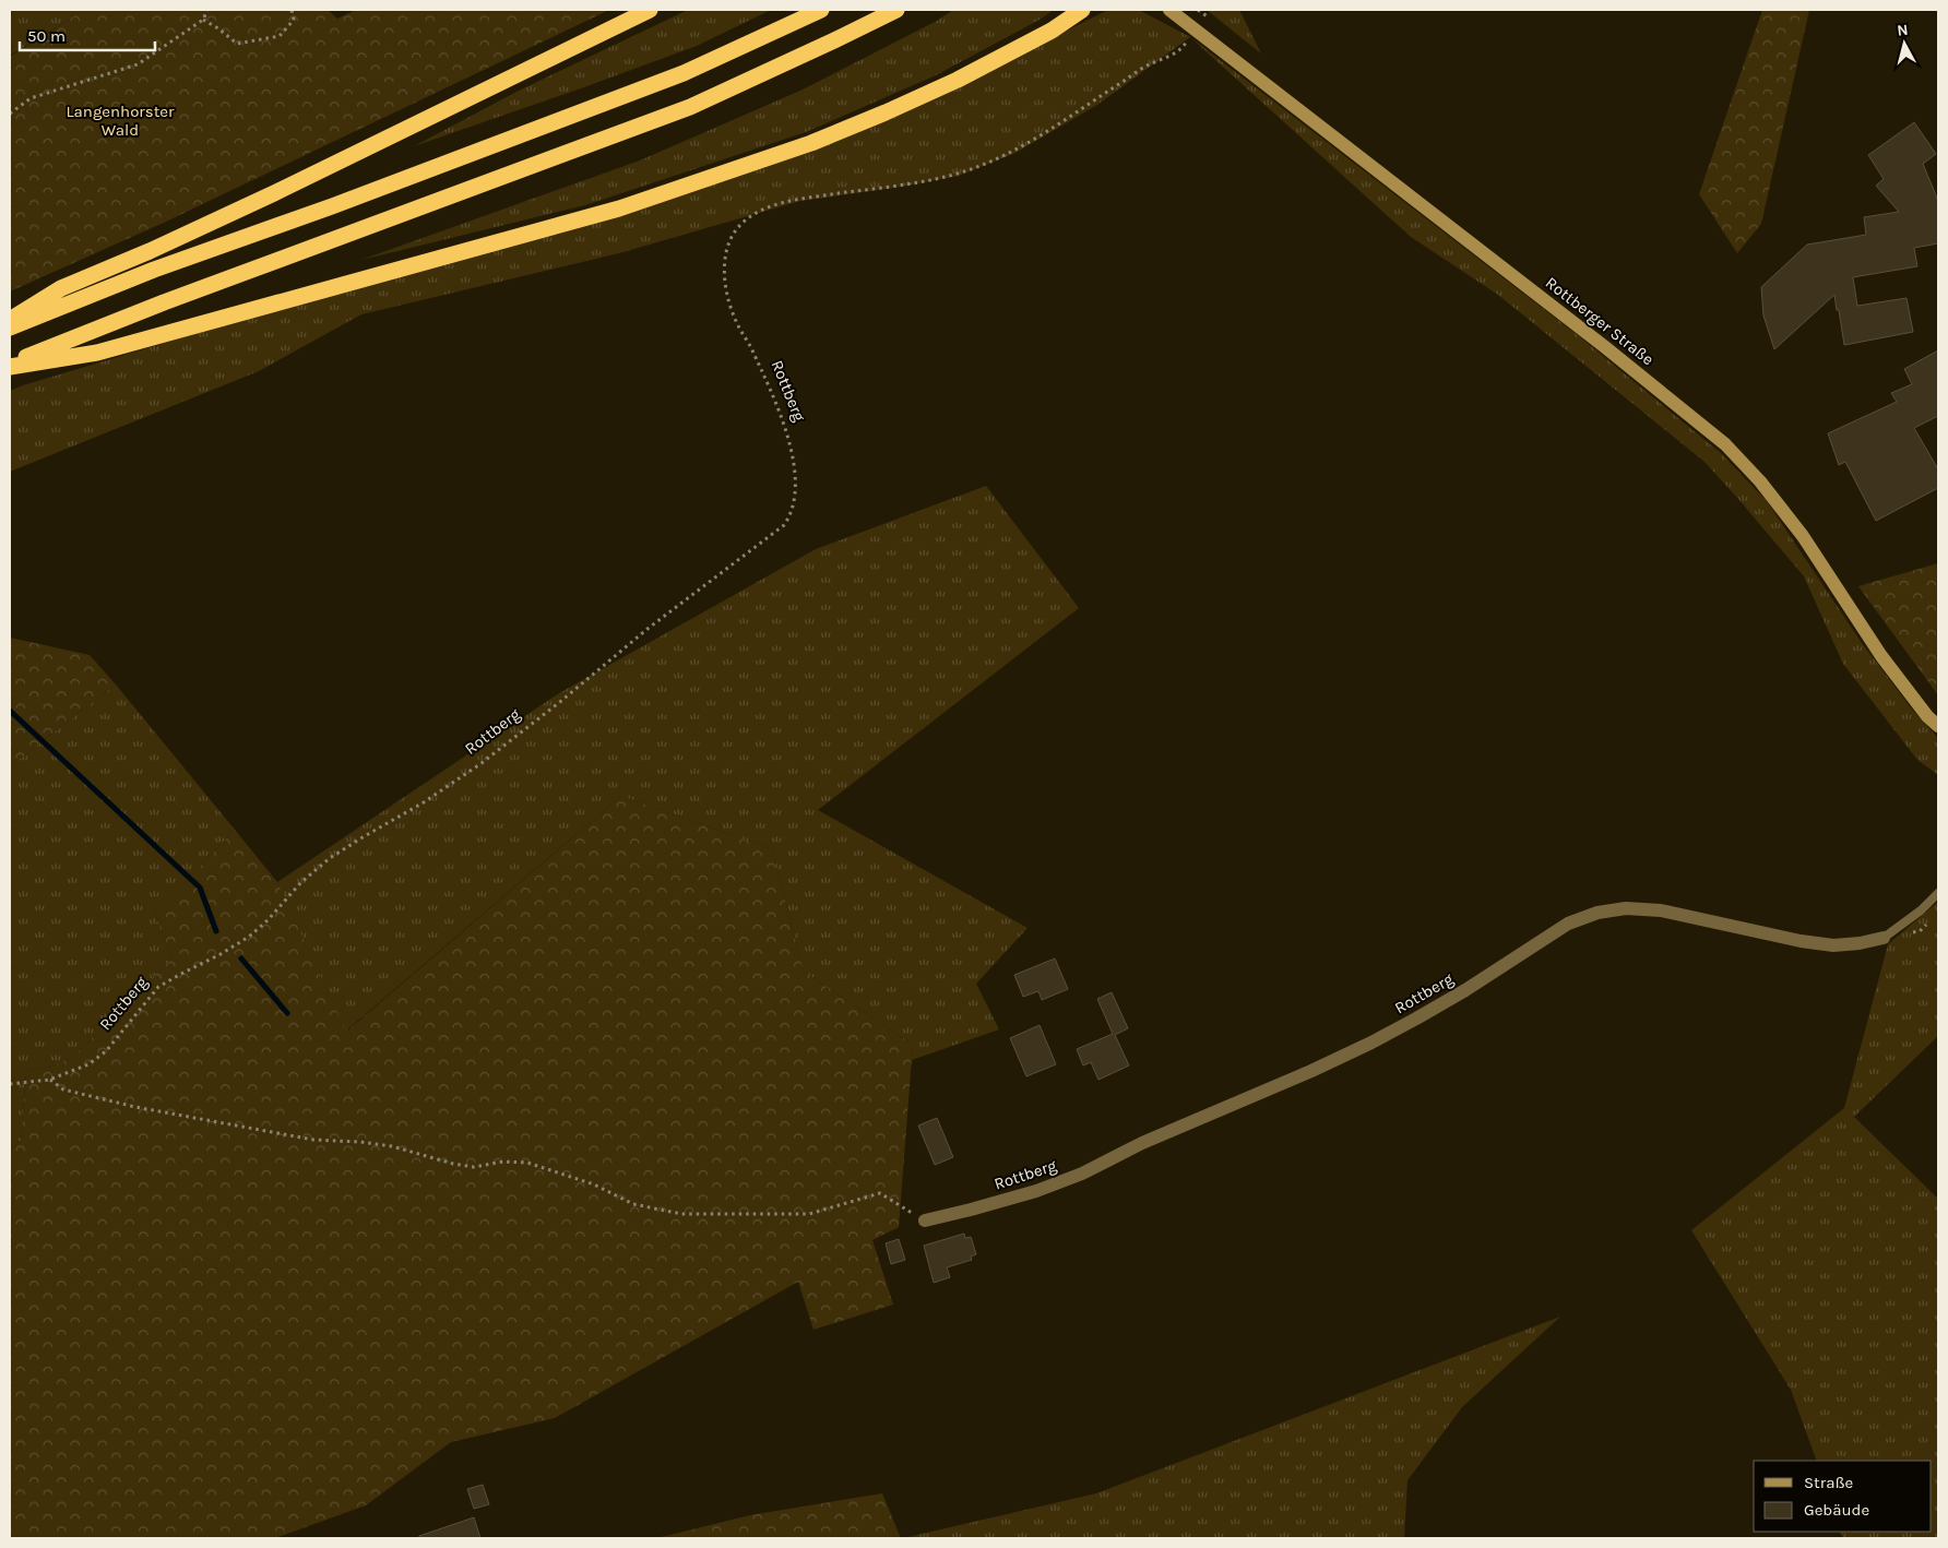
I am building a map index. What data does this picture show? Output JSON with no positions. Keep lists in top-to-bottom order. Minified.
{"streets":{"main road":["Rottberger Straße"],"street":["Rottberg"]},"crossings":[["Rottberger Straße","Rottberg"]],"parks":["Langenhorster Wald"],"legend":["Straße","Gebäude"],"scale_bar":"50 m","north":"top"}
